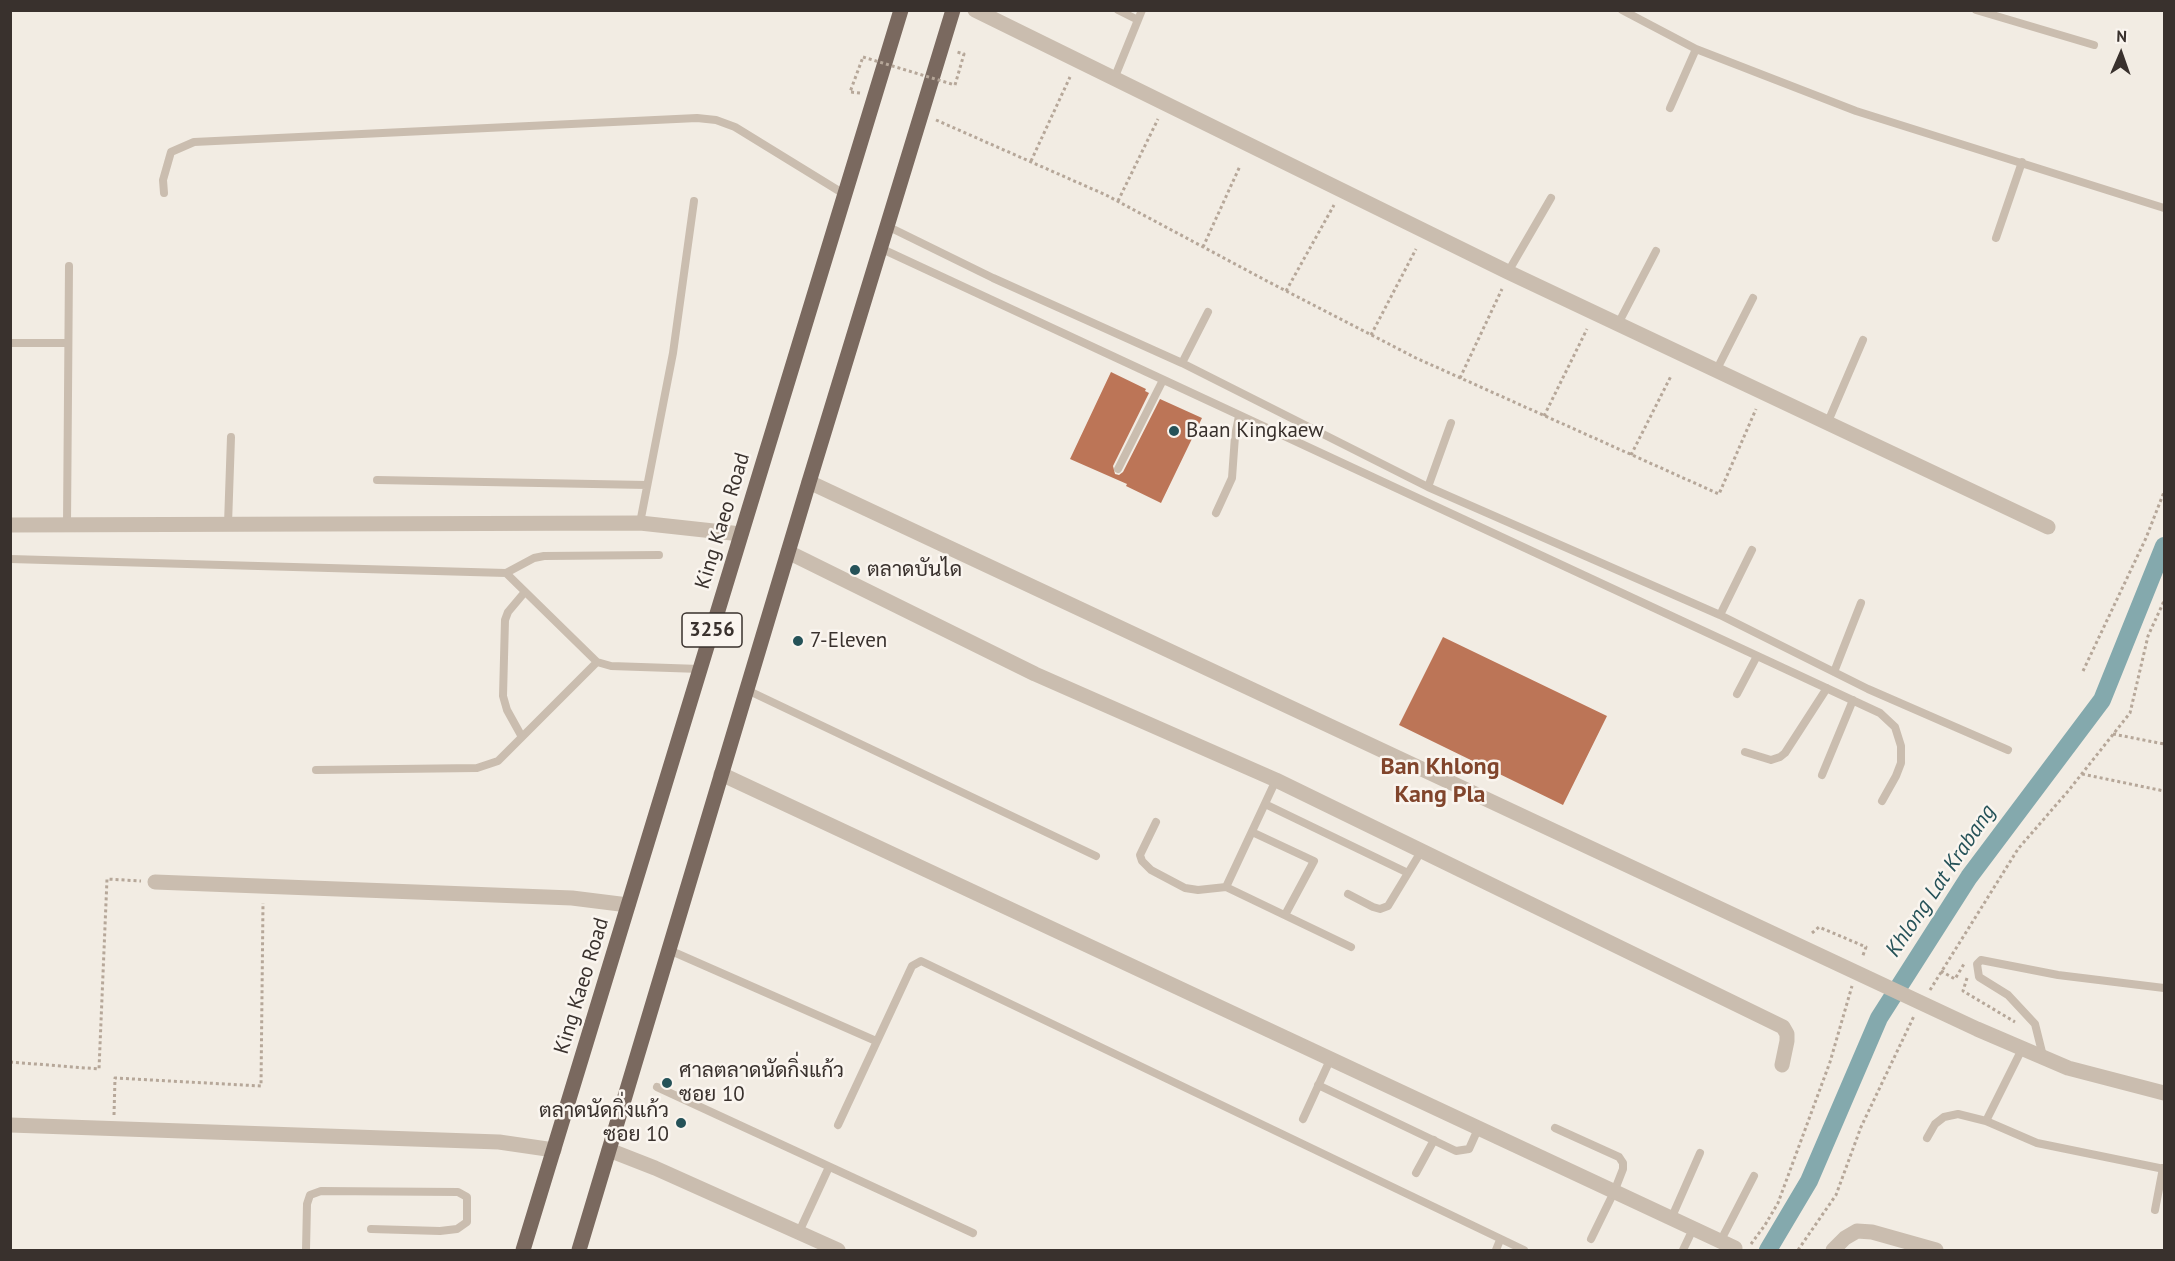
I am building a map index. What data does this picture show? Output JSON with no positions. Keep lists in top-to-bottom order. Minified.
{"streets":{"main road":["King Kaeo Road","3256"]},"districts":["Ban Khlong Kang Pla"],"water":["Khlong Lat Krabang"],"places":["Baan Kingkaew","ตลาดบันได","7-Eleven","ศาลตลาดนัดกิ่งแก้ว ซอย 10","ตลาดนัดกิ่งแก้ว ซอย 10"],"north":"top"}
